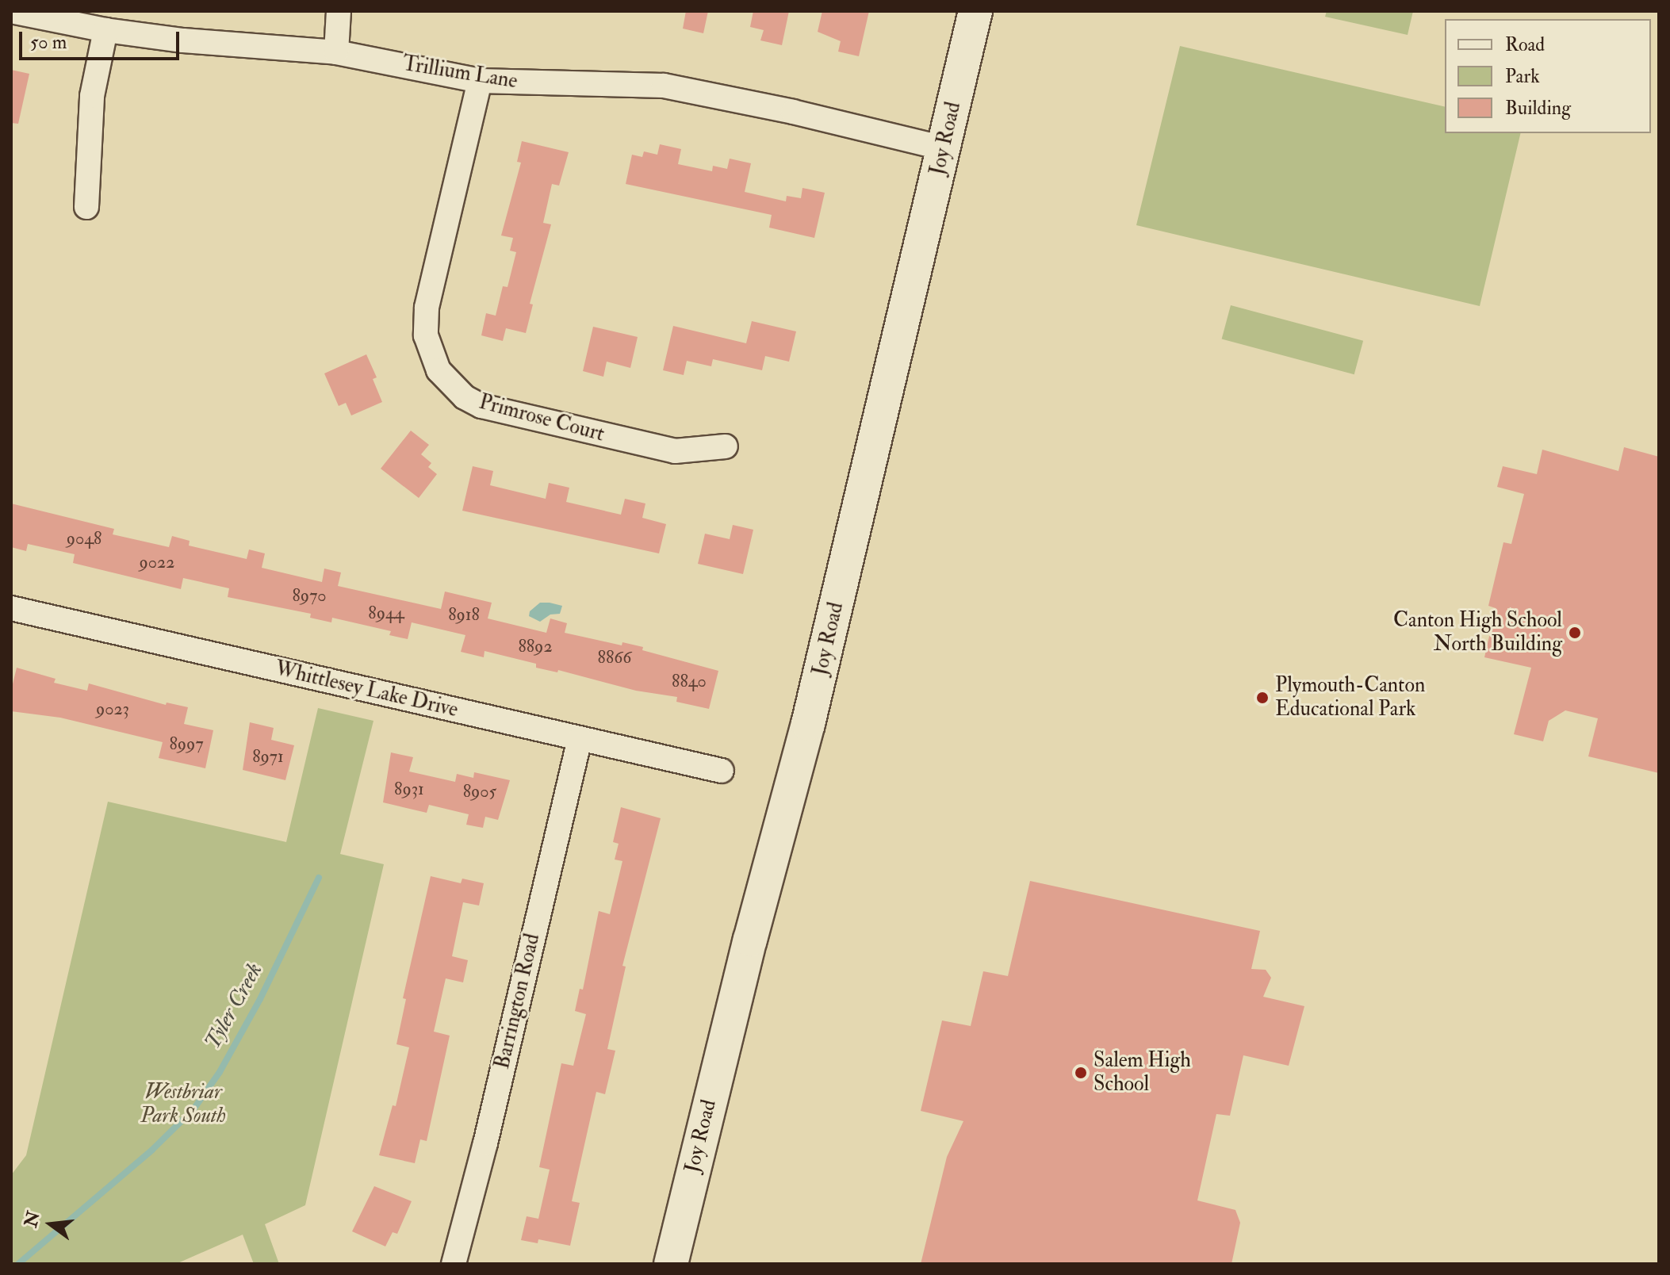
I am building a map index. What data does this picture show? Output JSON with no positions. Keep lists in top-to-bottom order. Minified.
{"streets":{"street":["Trillium Lane","Joy Road","Primrose Court","Whittlesey Lake Drive","Barrington Road"]},"crossings":[["Trillium Lane","Joy Road"],["Trillium Lane","Primrose Court"],["Whittlesey Lake Drive","Barrington Road"]],"water":["Tyler Creek"],"parks":["Westbriar Park South"],"places":["Canton High School North Building","Plymouth-Canton Educational Park","Salem High School"],"house_numbers":["9048","9022","8970","8944","8918","8892","8866","8840","9023","8997","8971","8931","8905"],"legend":["Road","Park","Building"],"scale_bar":"50 m","north":"left"}
